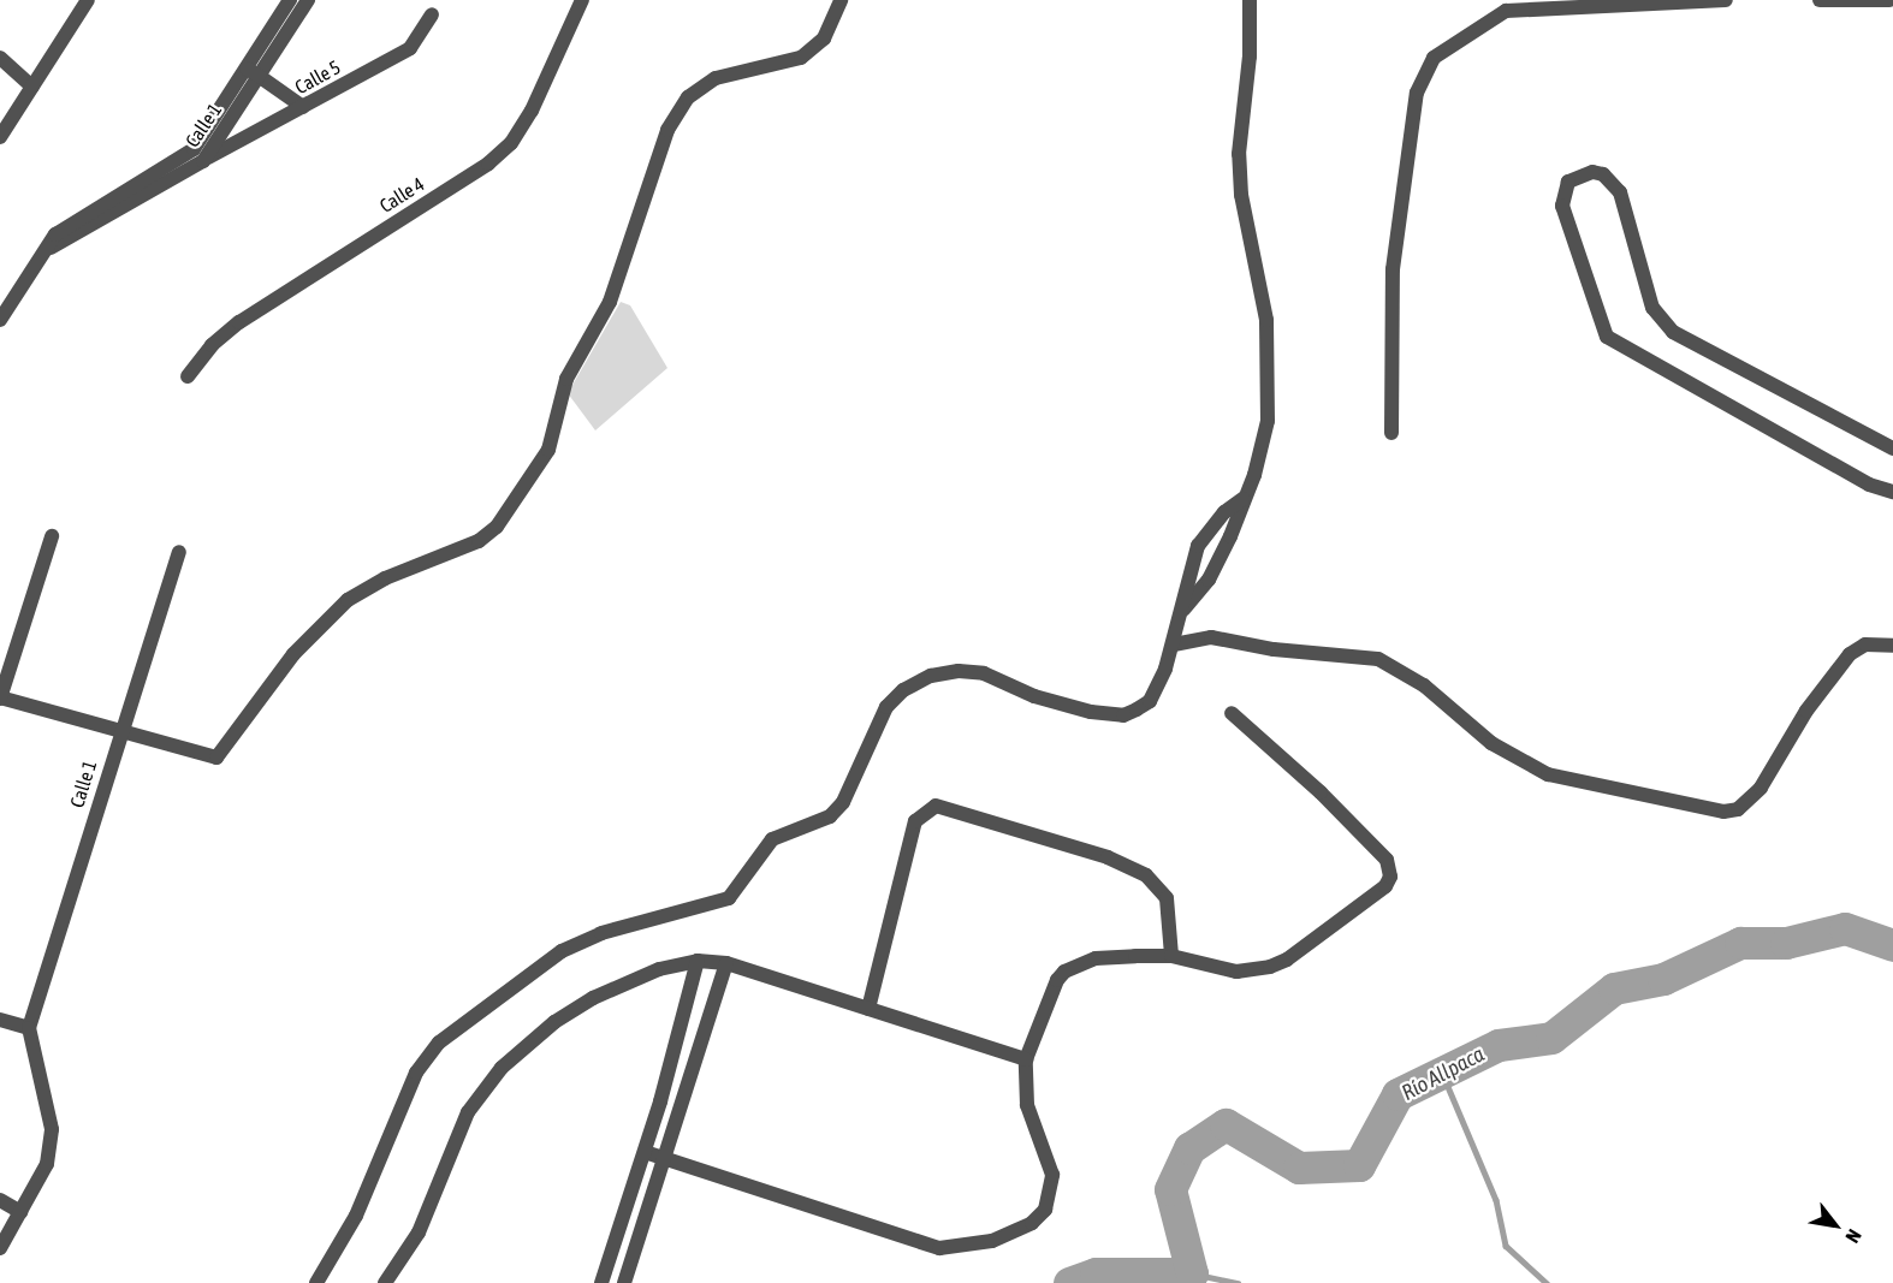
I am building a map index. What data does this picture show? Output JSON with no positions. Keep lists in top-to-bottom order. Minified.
{"streets":{"street":["Calle 5","Calle 1","Calle 4"]},"crossings":[["Calle 5","Calle 1"]],"water":["Río Allpaca"],"north":"bottom right"}
